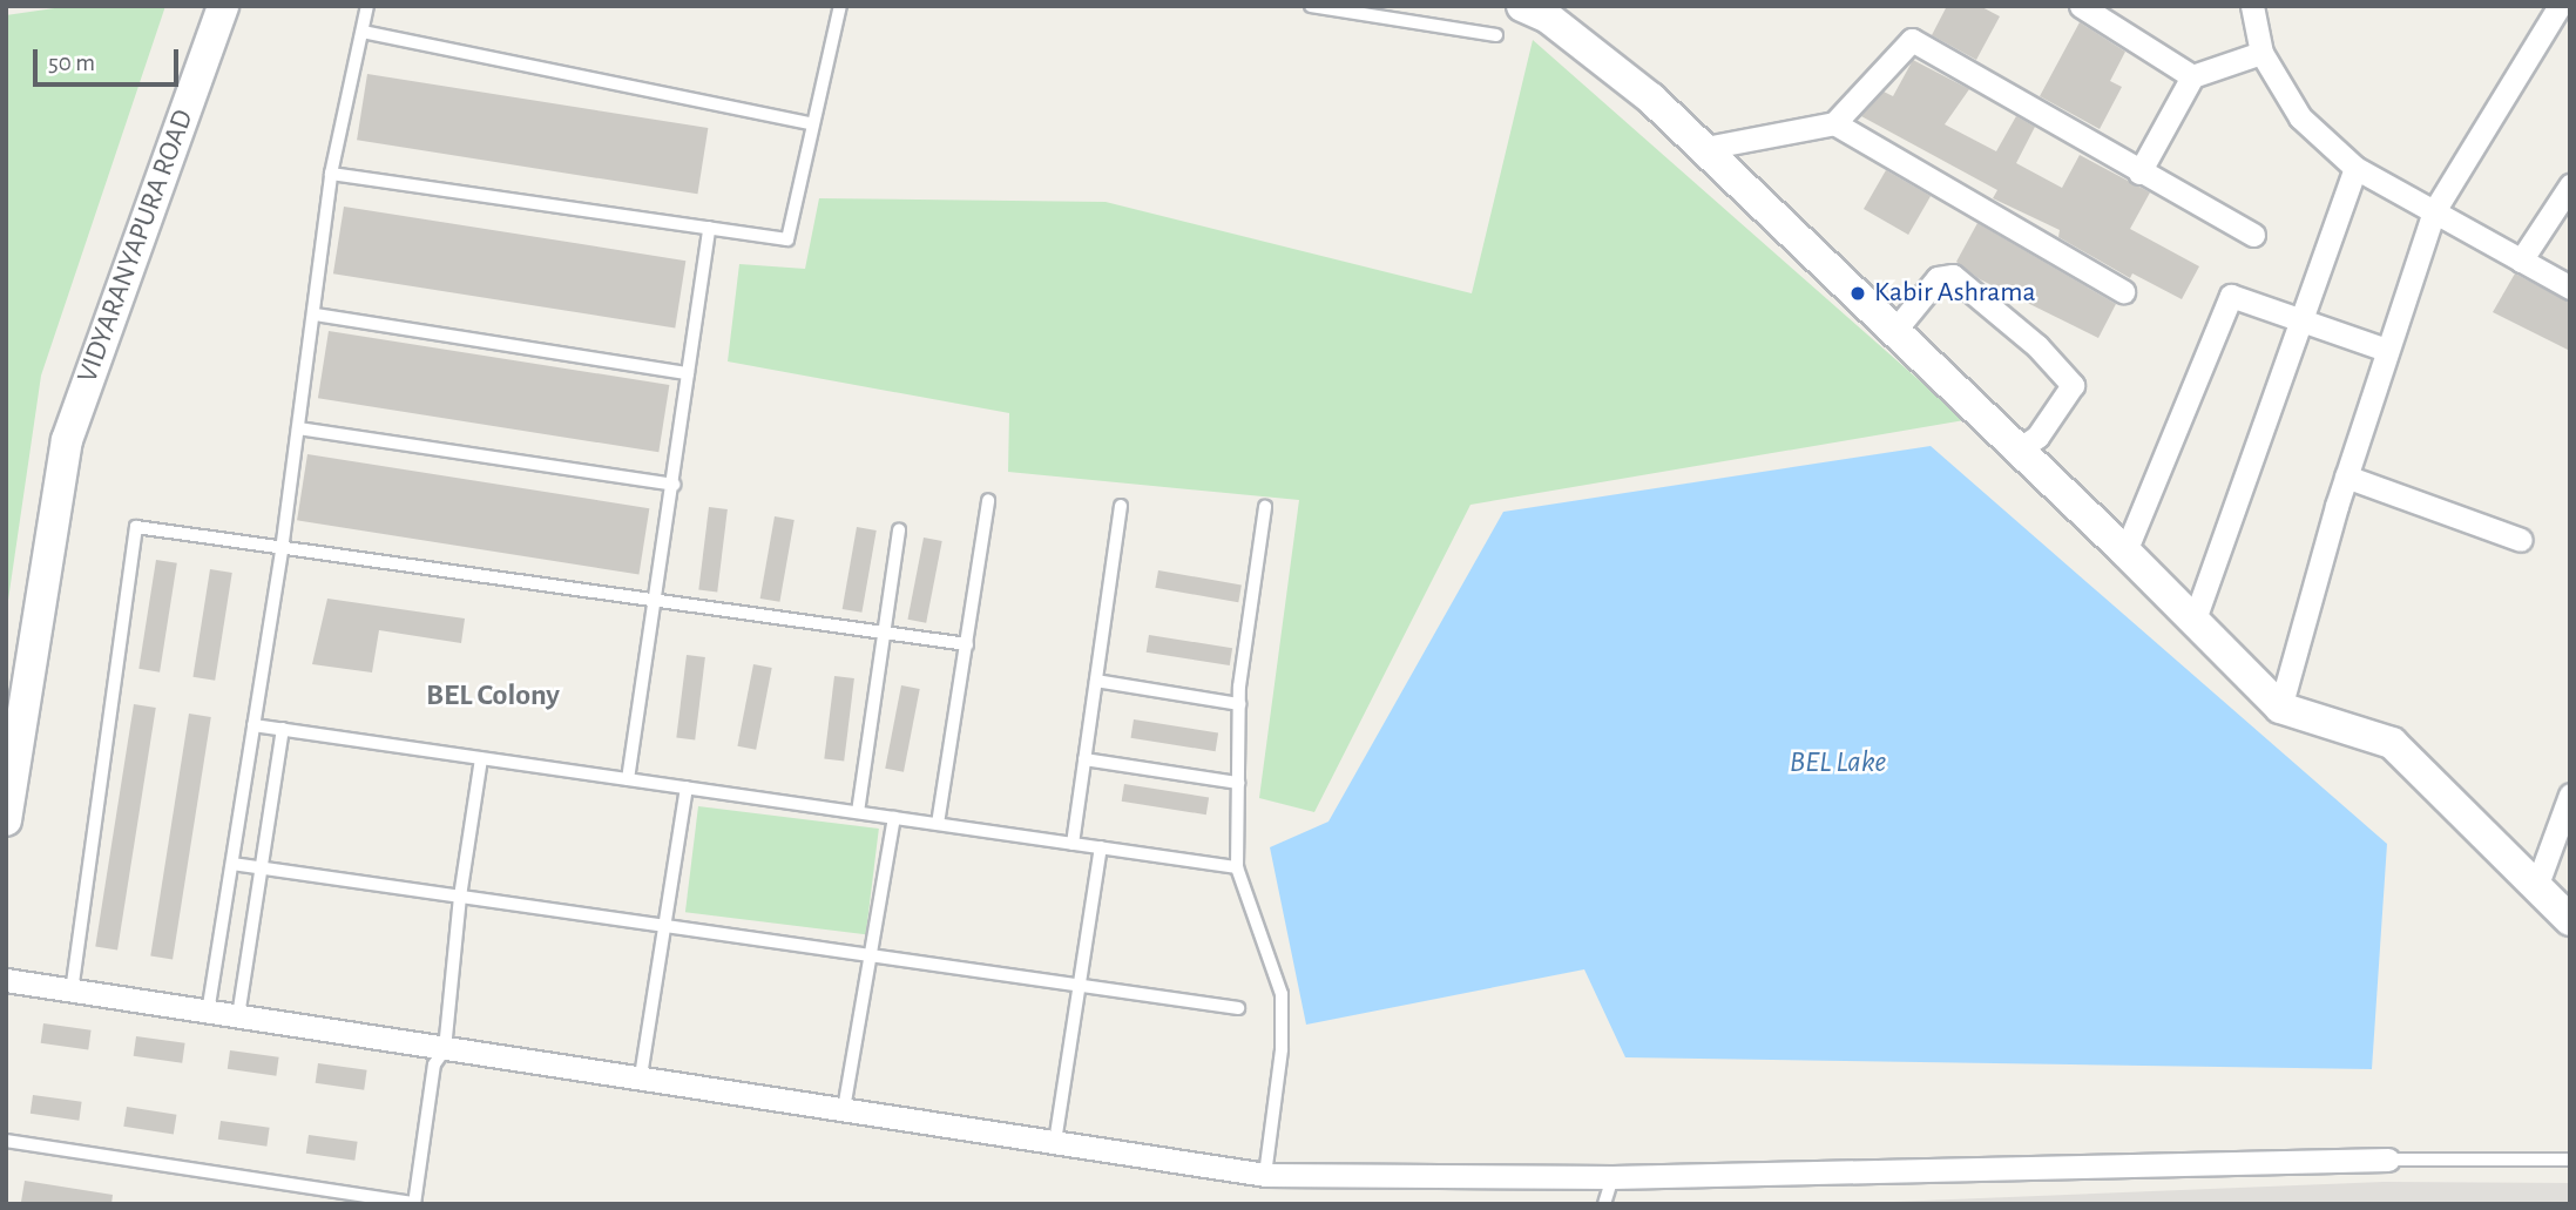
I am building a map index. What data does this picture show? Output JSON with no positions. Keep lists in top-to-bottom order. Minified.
{"streets":{"street":["VIDYARANYAPURA ROAD"]},"districts":["BEL Colony"],"water":["BEL Lake"],"places":["Kabir Ashrama"],"scale_bar":"50 m"}
